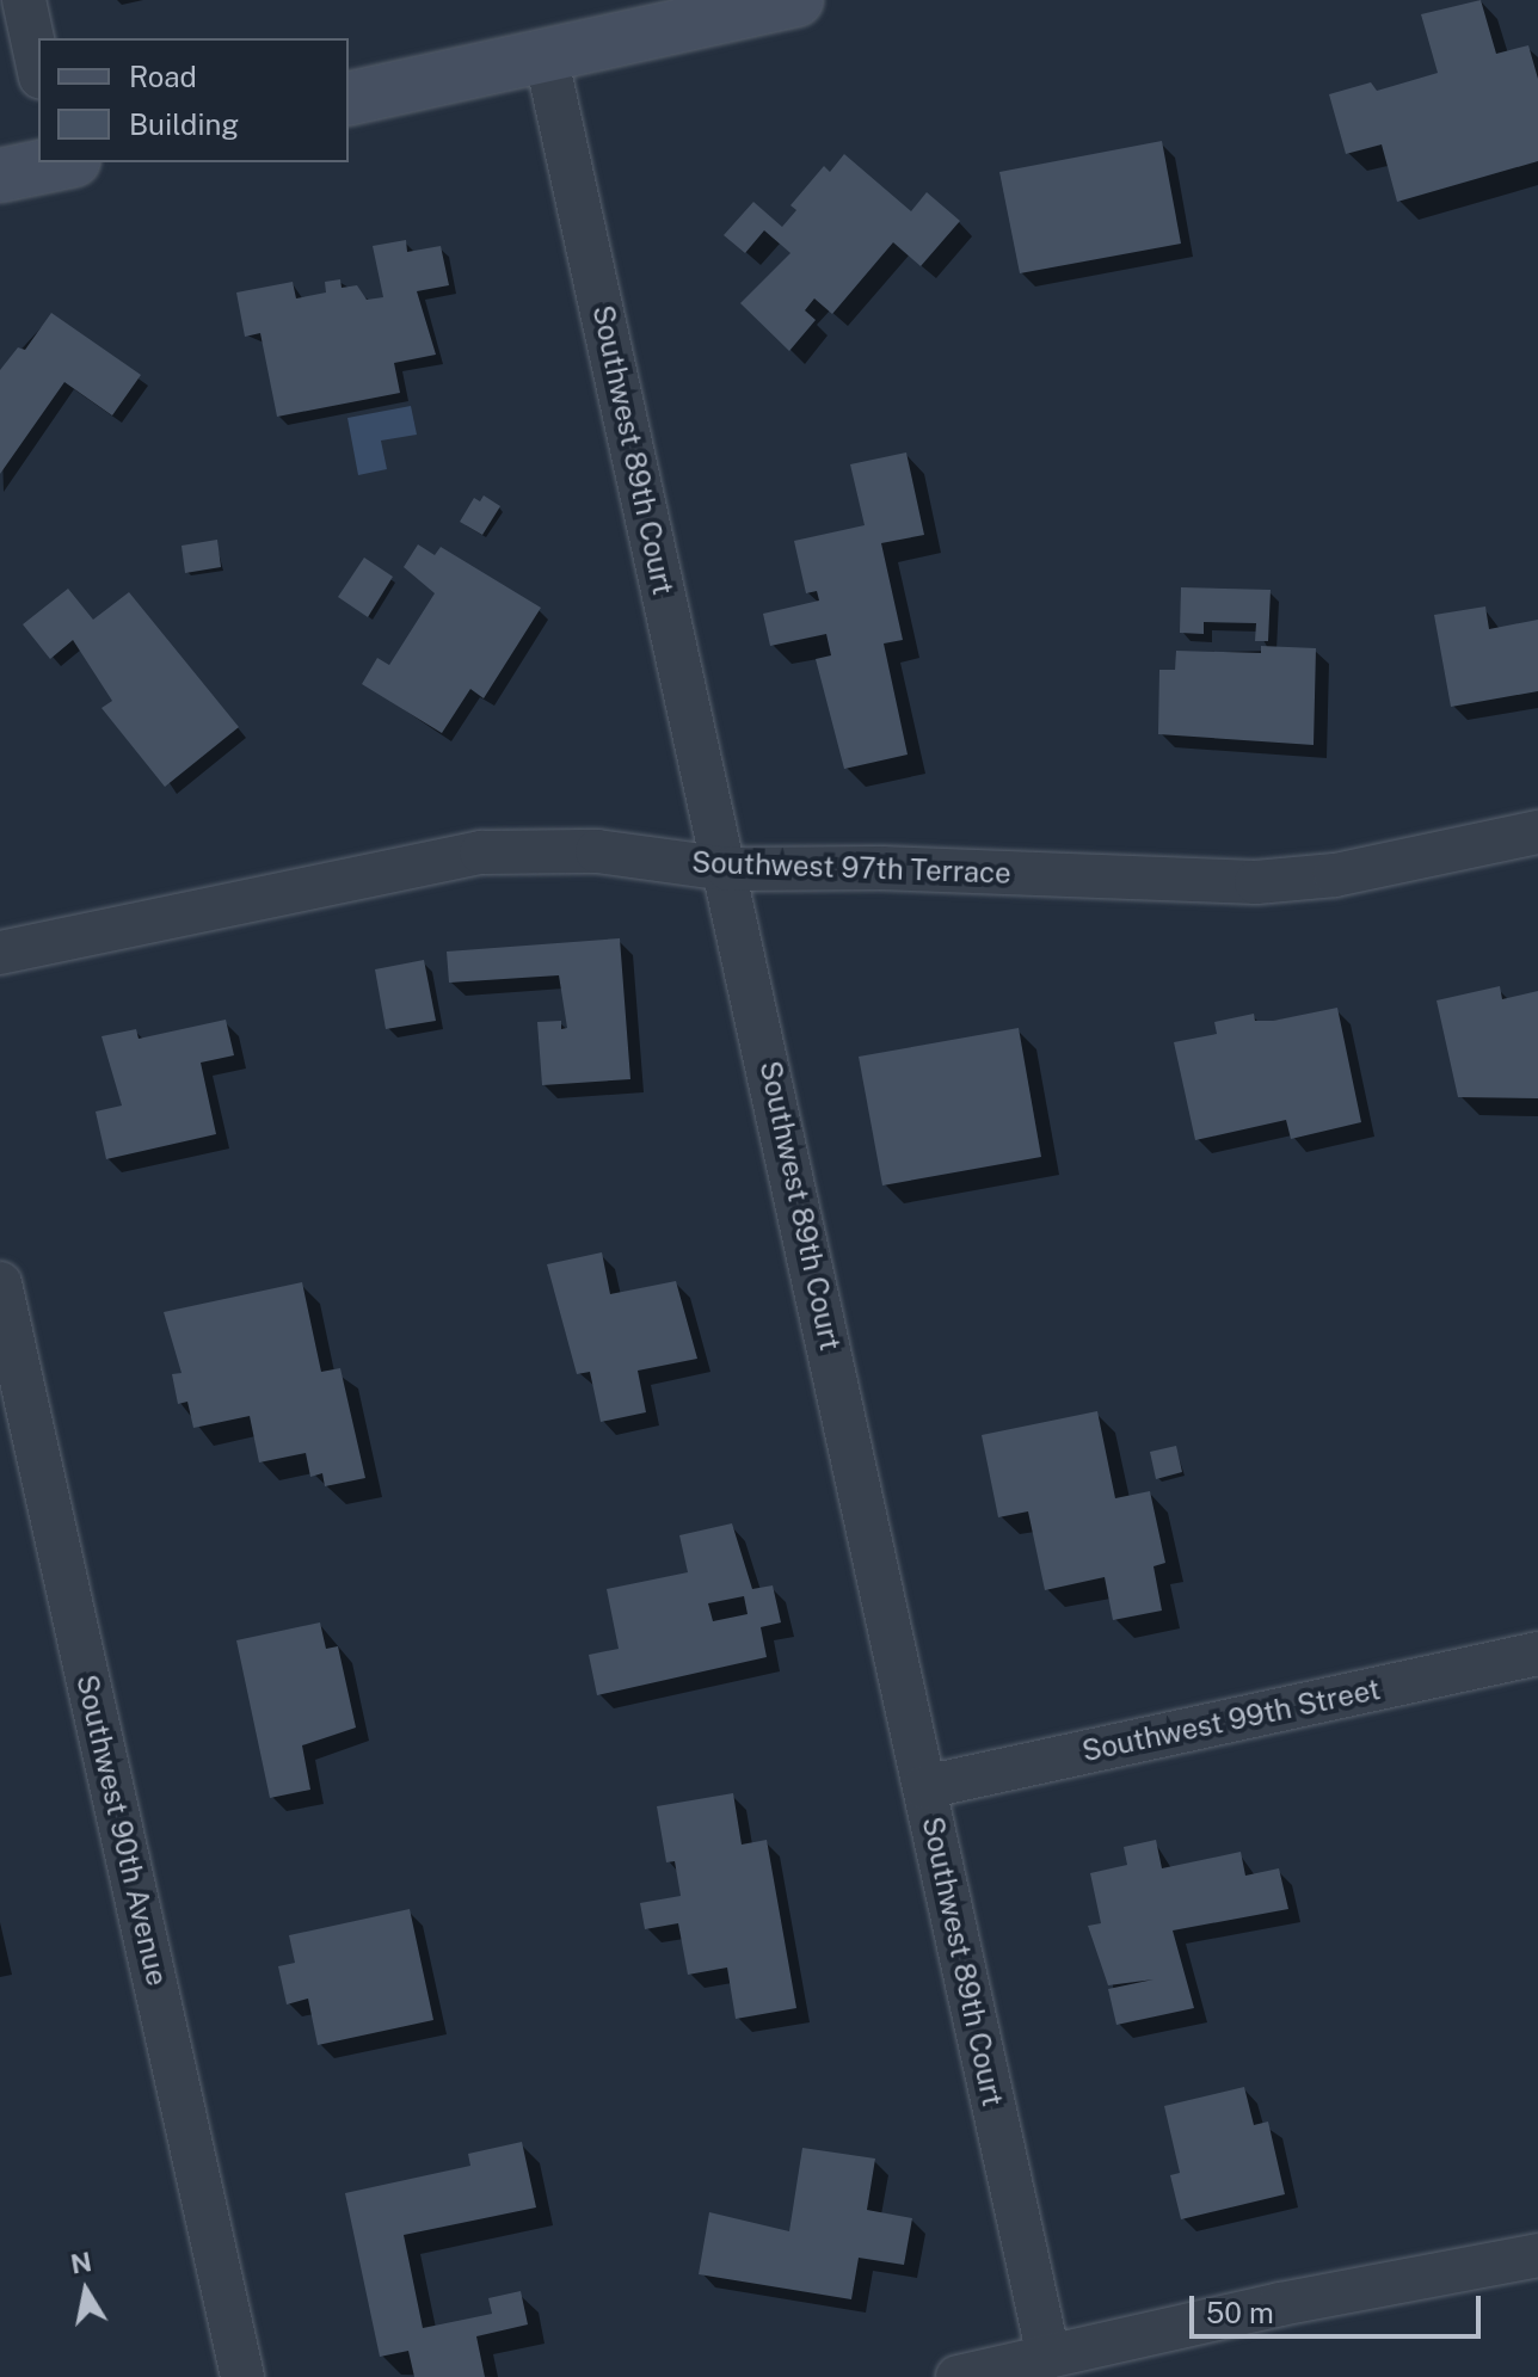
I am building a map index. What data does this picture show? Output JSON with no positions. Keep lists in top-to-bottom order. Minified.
{"streets":{"street":["Southwest 89th Court","Southwest 97th Terrace","Southwest 99th Street","Southwest 90th Avenue"]},"crossings":[["Southwest 89th Court","Southwest 97th Terrace"],["Southwest 89th Court","Southwest 99th Street"]],"legend":["Road","Building"],"scale_bar":"50 m","north":"top"}
